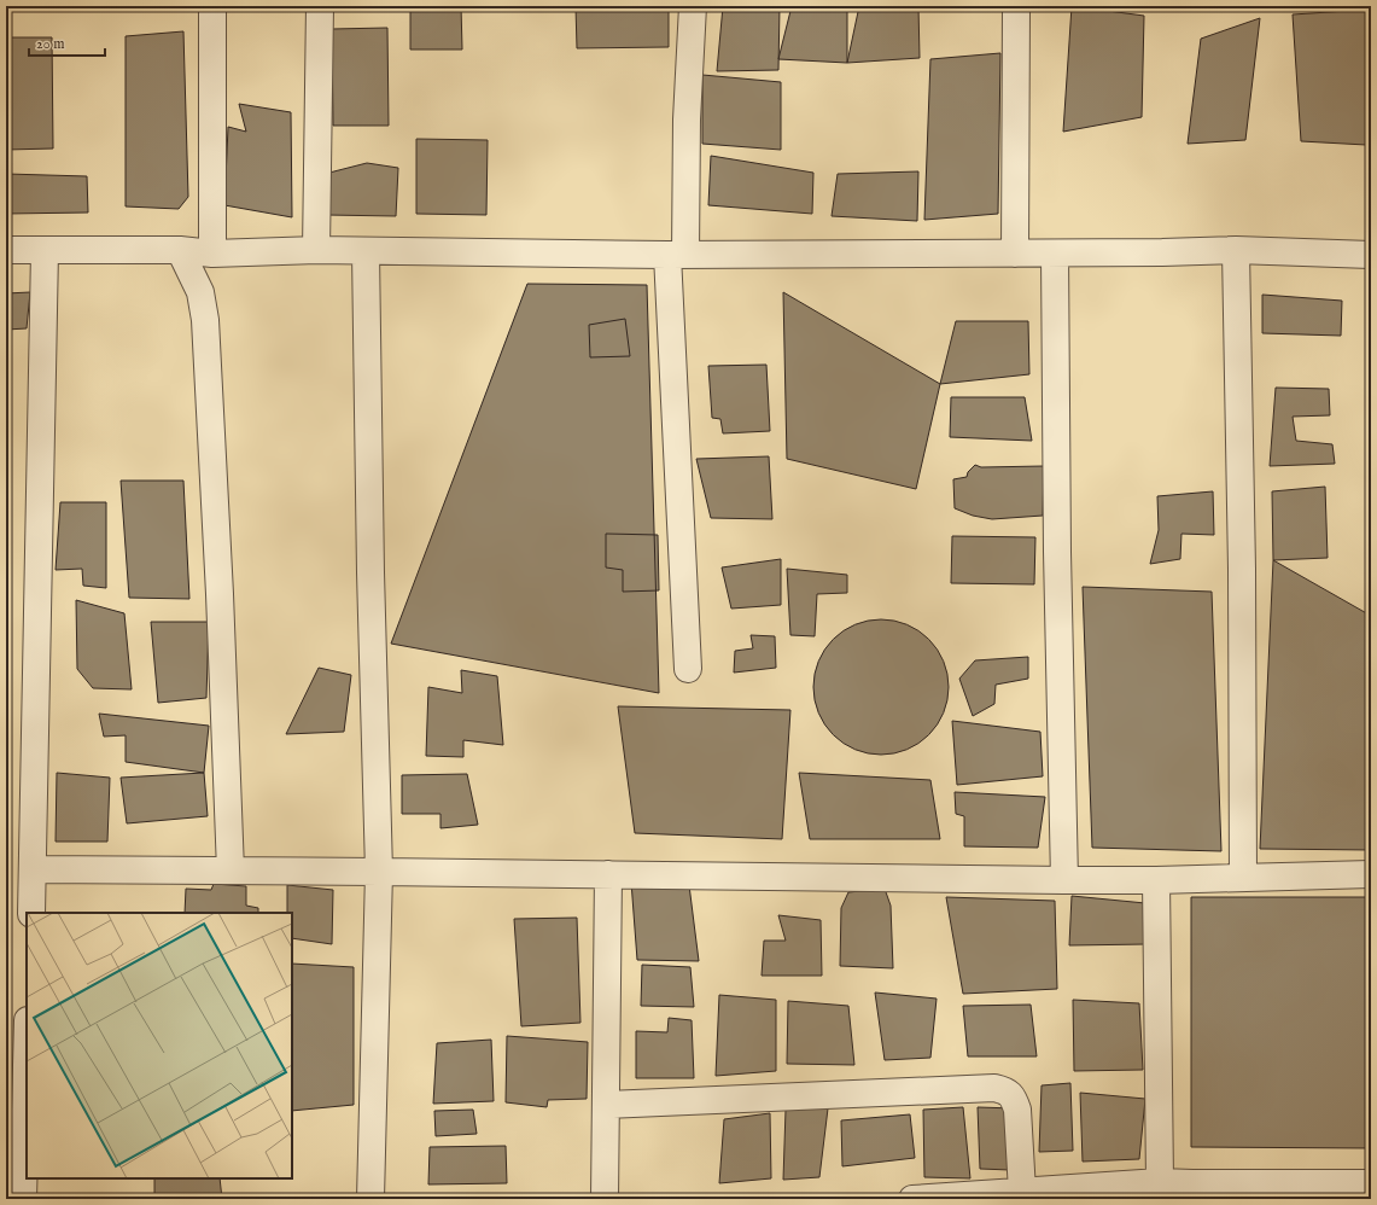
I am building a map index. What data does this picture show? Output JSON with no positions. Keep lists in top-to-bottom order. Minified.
{"scale_bar":"20 m"}
